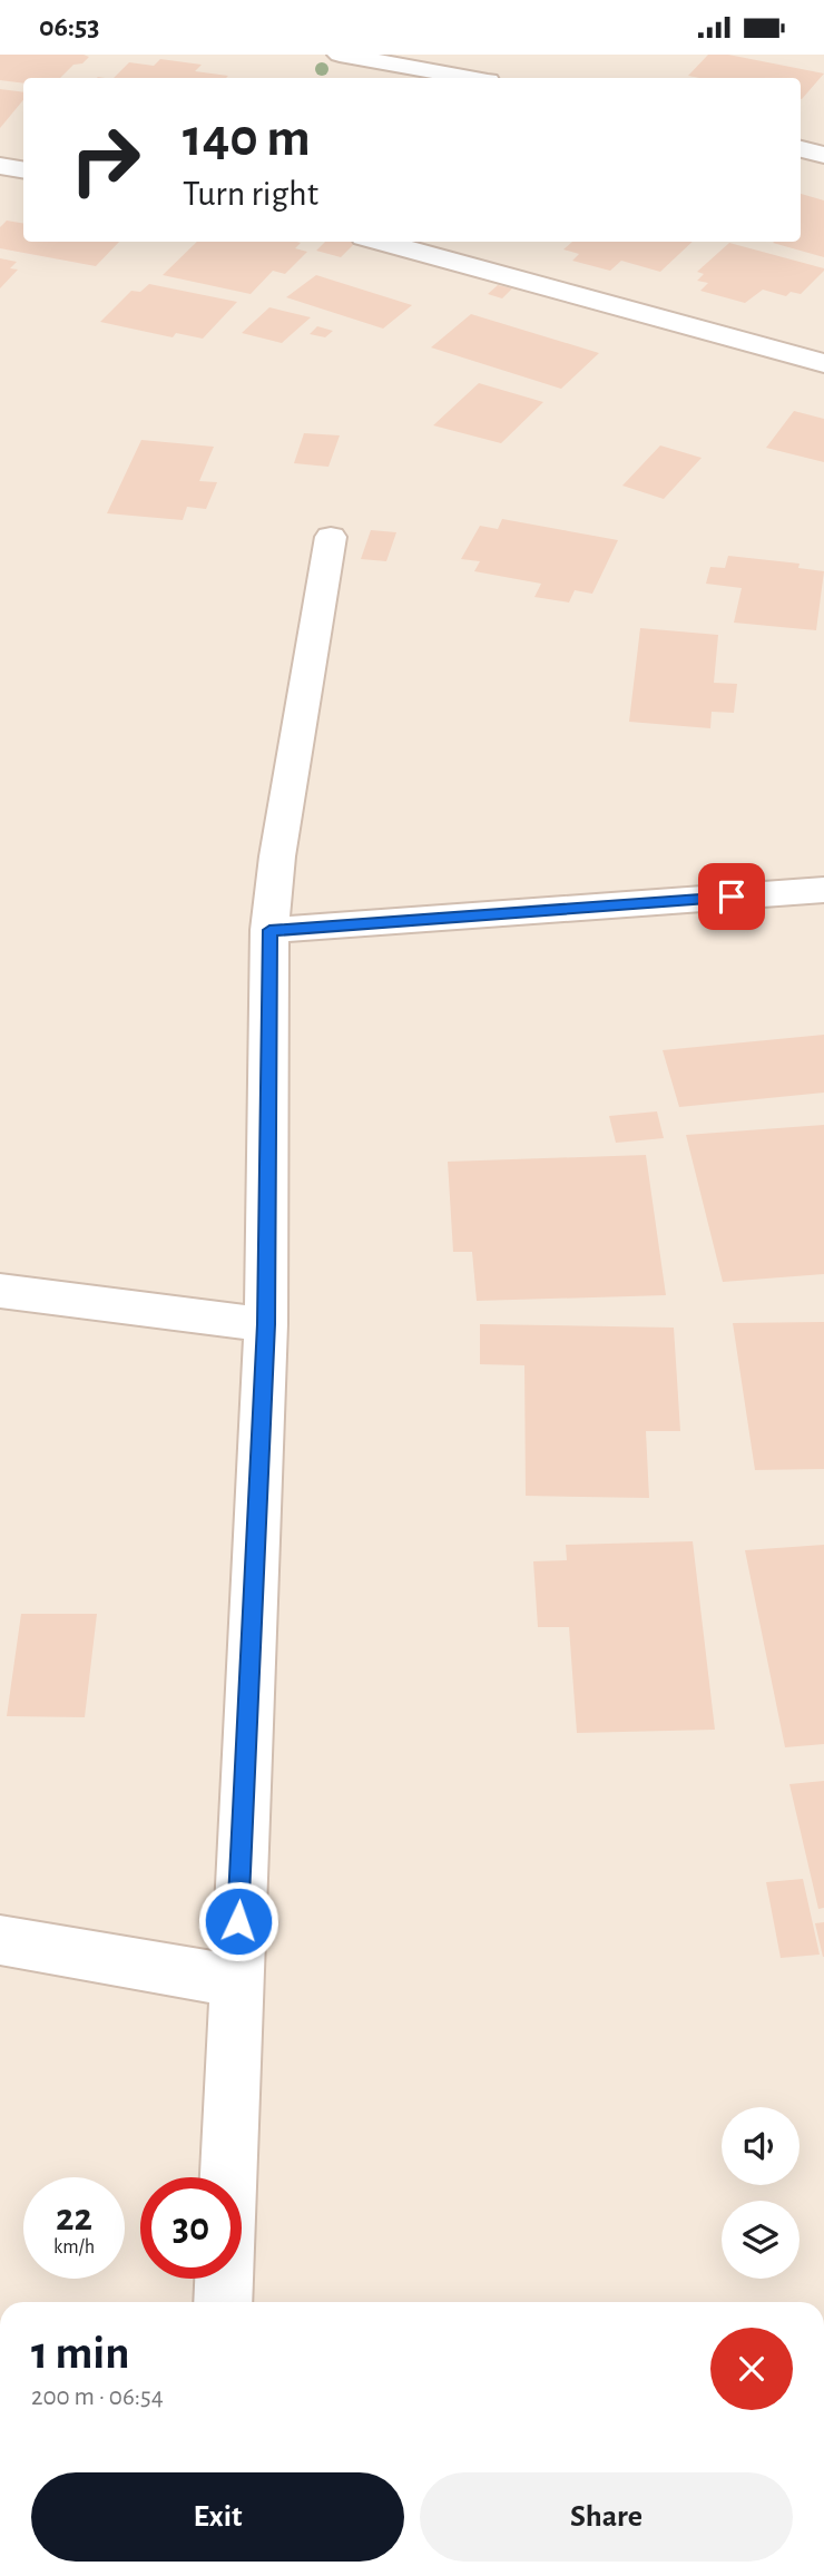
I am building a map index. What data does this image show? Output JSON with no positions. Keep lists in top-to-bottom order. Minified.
{"page":{"status":"06:53","turn":["140 m","Turn right"],"speed":"22 km/h","limit":"30","heading":["1 min","200 m · 06:54"],"buttons":["Exit","Share"]}}
